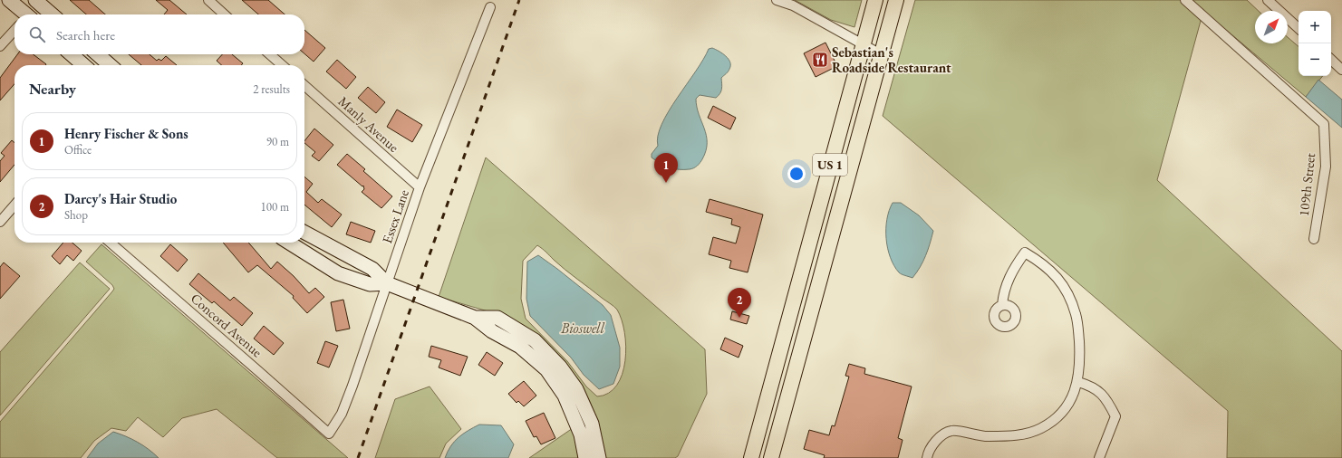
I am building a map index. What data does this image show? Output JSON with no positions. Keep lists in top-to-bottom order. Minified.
{"streets":{"main road":["US 1"],"street":["Manly Avenue","109th Street","Essex Lane","Concord Avenue"]},"crossings":[["Manly Avenue","Essex Lane"],["Essex Lane","Concord Avenue"]],"water":["Bioswell"],"places":{"restaurant":["Sebastian's Roadside Restaurant"]},"north":"top right","page":{"map_buttons":["+","−"],"search":"Search here","heading":["Nearby","2 results"],"list":[{"mark":"1","name":"Henry Fischer & Sons","note":"Office","value":"90 m"},{"mark":"2","name":"Darcy's Hair Studio","note":"Shop","value":"100 m"}],"pins":["1","2"]}}
